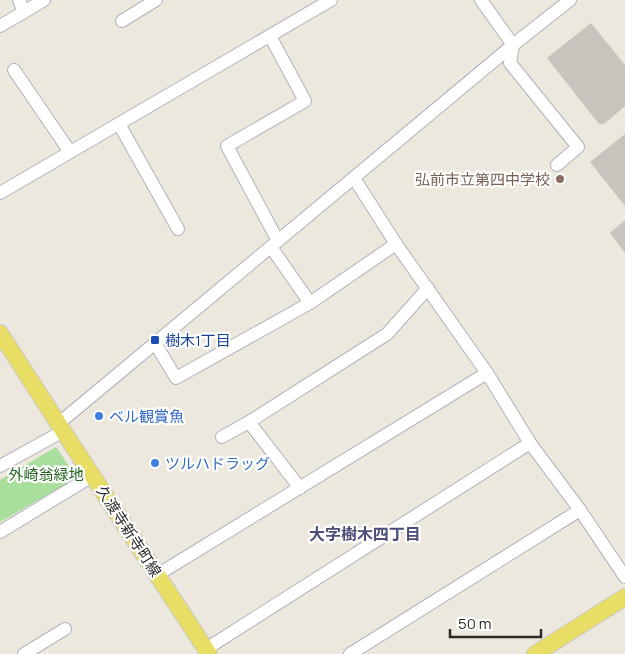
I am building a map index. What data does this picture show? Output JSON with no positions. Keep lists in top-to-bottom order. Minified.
{"streets":{"main road":["久渡寺新寺町線"]},"districts":["大字樹木四丁目"],"parks":["外崎翁緑地"],"places":{"other":["弘前市立第四中学校","ベル観賞魚","ツルハドラッグ"],"transit":["樹木1丁目"]},"scale_bar":"50 m"}
